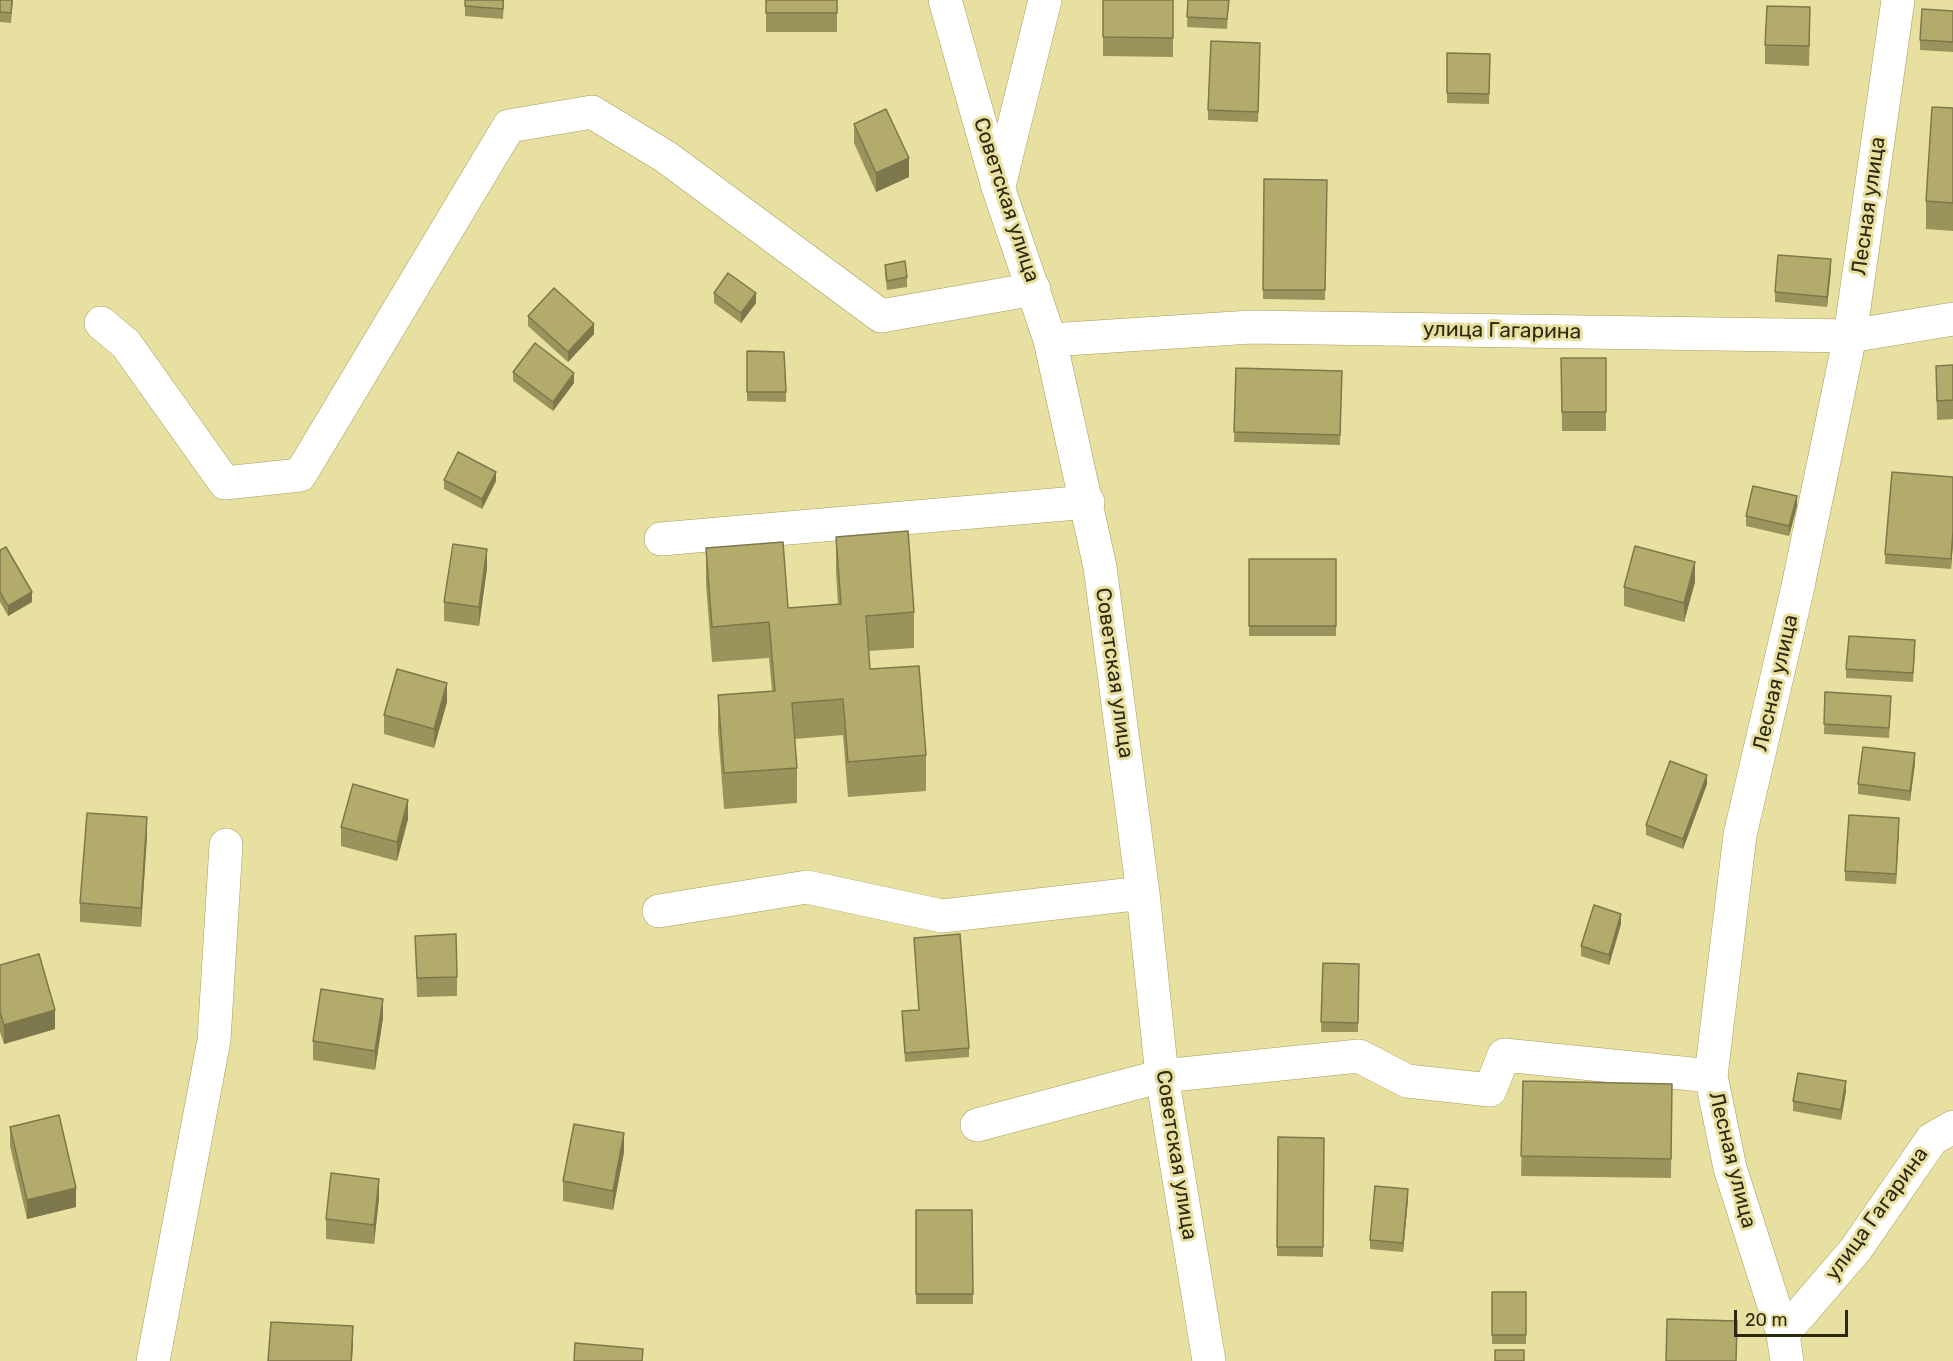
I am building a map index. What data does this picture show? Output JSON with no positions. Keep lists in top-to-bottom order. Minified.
{"streets":{"street":["Советская улица","Лесная улица","улица Гагарина"]},"crossings":[["Советская улица","улица Гагарина"],["Лесная улица","улица Гагарина"]],"scale_bar":"20 m"}
